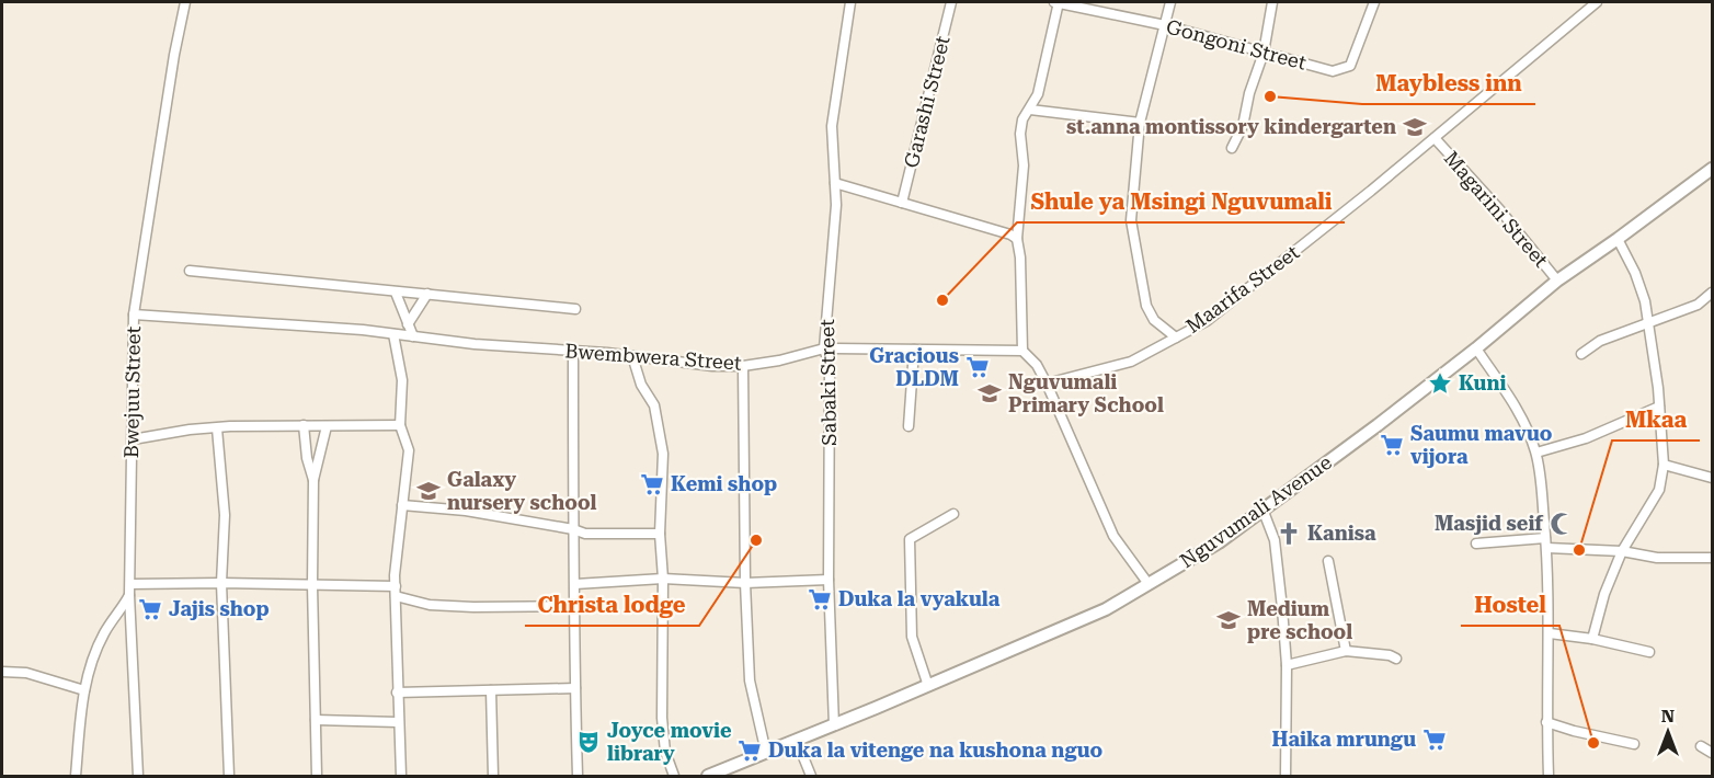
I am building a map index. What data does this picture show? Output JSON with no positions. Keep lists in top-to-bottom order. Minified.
{"streets":{"street":["Gongoni Street","Garashi Street","Magarini Street","Maarifa Street","Bwembwera Street","Sabaki Street","Bwejuu Street","Nguvumali Avenue"]},"crossings":[["Magarini Street","Maarifa Street"],["Magarini Street","Nguvumali Avenue"],["Bwembwera Street","Sabaki Street"],["Bwembwera Street","Bwejuu Street"],["Sabaki Street","Nguvumali Avenue"]],"places":{"other":["Maybless inn","Shule ya Msingi Nguvumali","Christa lodge","Mkaa","Hostel"],"school or university":["st.anna montissory kindergarten","Nguvumali Primary School","Galaxy nursery school","Medium pre school"],"supermarket":["Gracious DLDM","Saumu mavuo vijora","Kemi shop","Duka la vyakula","Jajis shop","Haika mrungu","Duka la vitenge na kushona nguo"],"place":["Kuni"],"mosque":["Masjid seif"],"church":["Kanisa"],"theatre":["Joyce movie library"]},"north":"top"}
